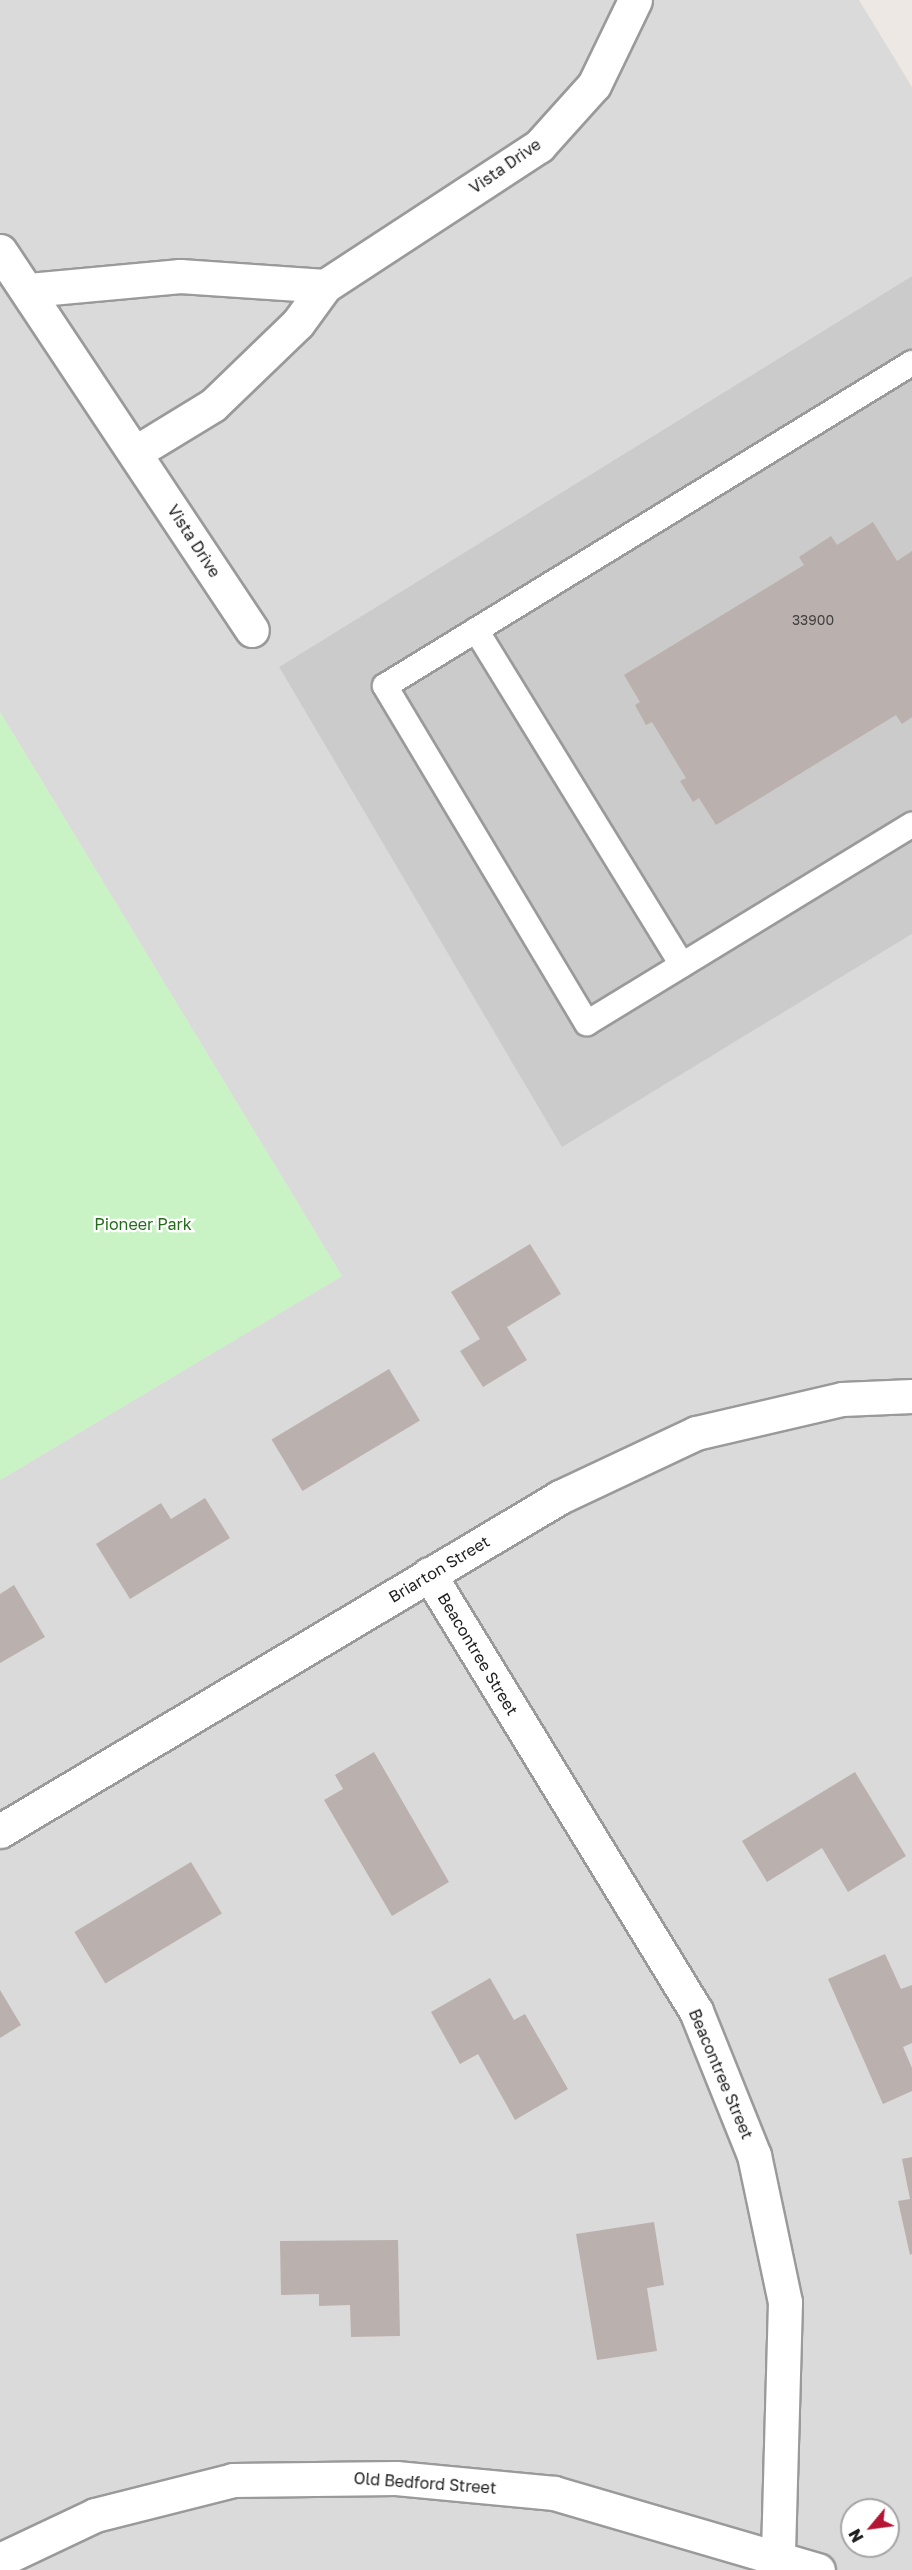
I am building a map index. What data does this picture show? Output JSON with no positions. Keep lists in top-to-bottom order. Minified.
{"streets":{"street":["Vista Drive","Briarton Street","Beacontree Street","Old Bedford Street"]},"crossings":[["Briarton Street","Beacontree Street"],["Beacontree Street","Old Bedford Street"]],"parks":["Pioneer Park"],"house_numbers":["33900"],"north":"bottom left"}
